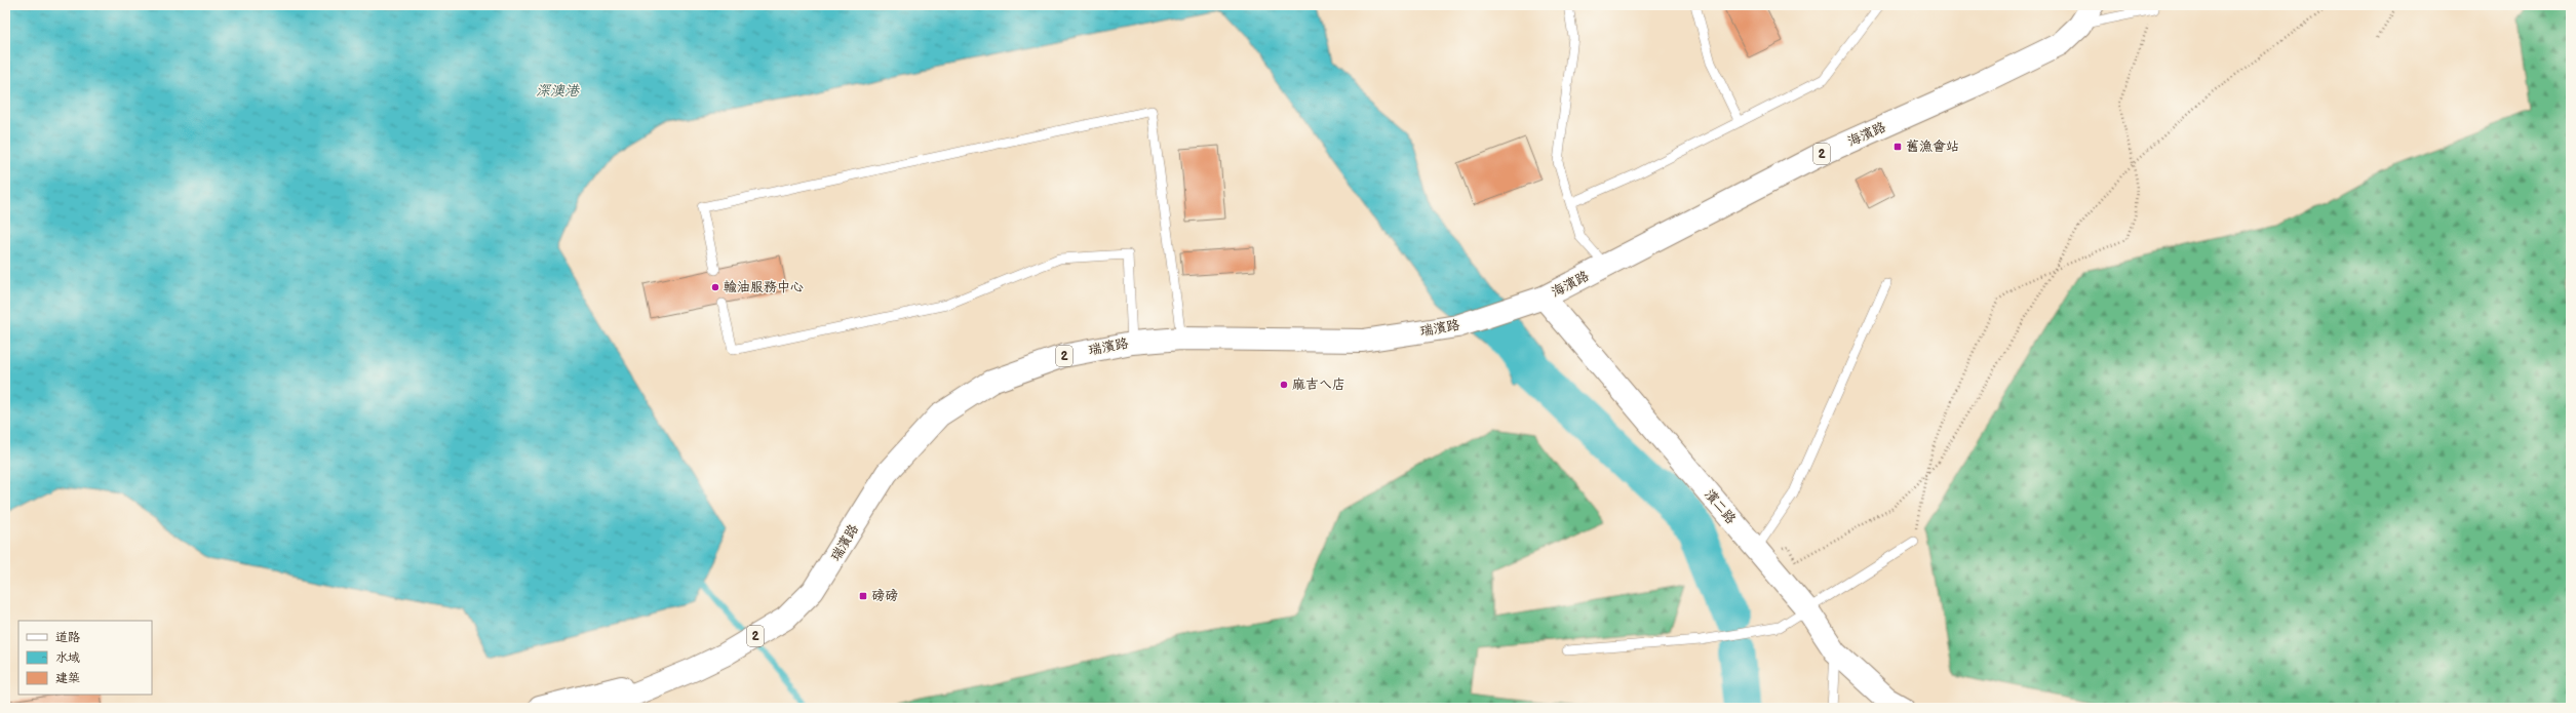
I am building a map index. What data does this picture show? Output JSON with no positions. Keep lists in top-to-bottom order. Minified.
{"streets":{"main road":["海濱路","2","瑞濱路","濱二路"]},"crossings":[["海濱路","瑞濱路"],["海濱路","濱二路"],["2","瑞濱路"],["瑞濱路","濱二路"]],"water":["深澳港"],"places":{"transit":["舊漁會站","磅磅"],"other":["輸油服務中心","麻吉ㄟ店"]},"legend":["道路","水域","建築"]}
